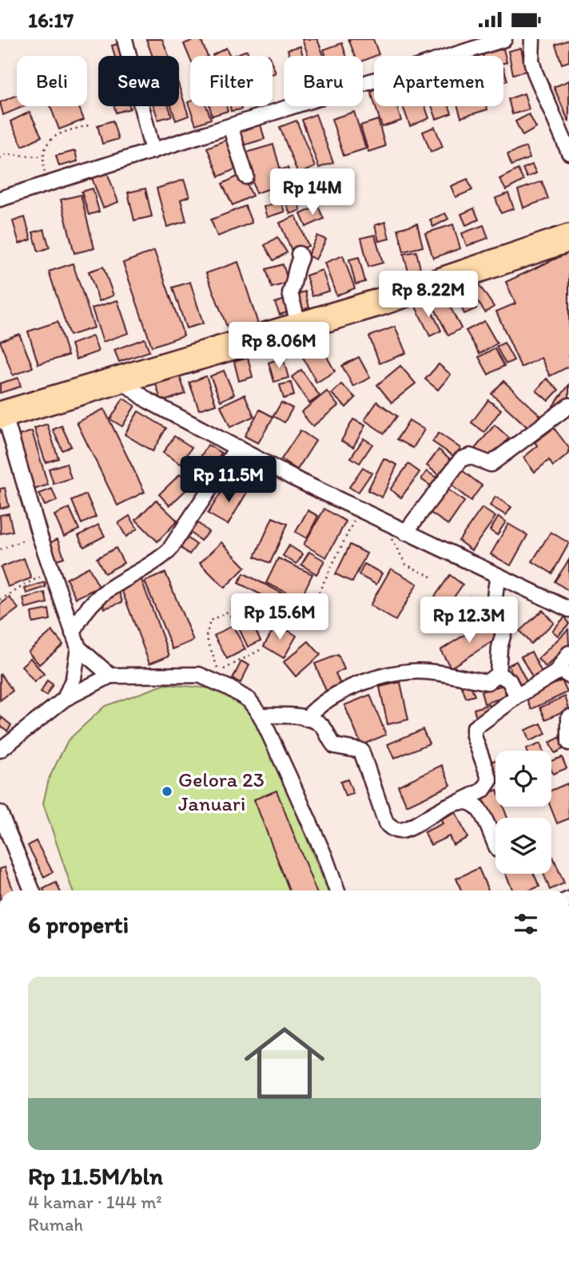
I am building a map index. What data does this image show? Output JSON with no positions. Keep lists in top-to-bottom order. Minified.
{"places":["Gelora 23 Januari"],"page":{"status":"16:17","chip":["Beli","Sewa","Filter","Baru","Apartemen"],"price":["Rp 14M","Rp 8.22M","Rp 8.06M","Rp 11.5M","Rp 15.6M","Rp 12.3M"],"heading":"6 properti","list":[{"name":"Rp 11.5M/bln","note":"4 kamar · 144 m² · Rumah"}]}}
